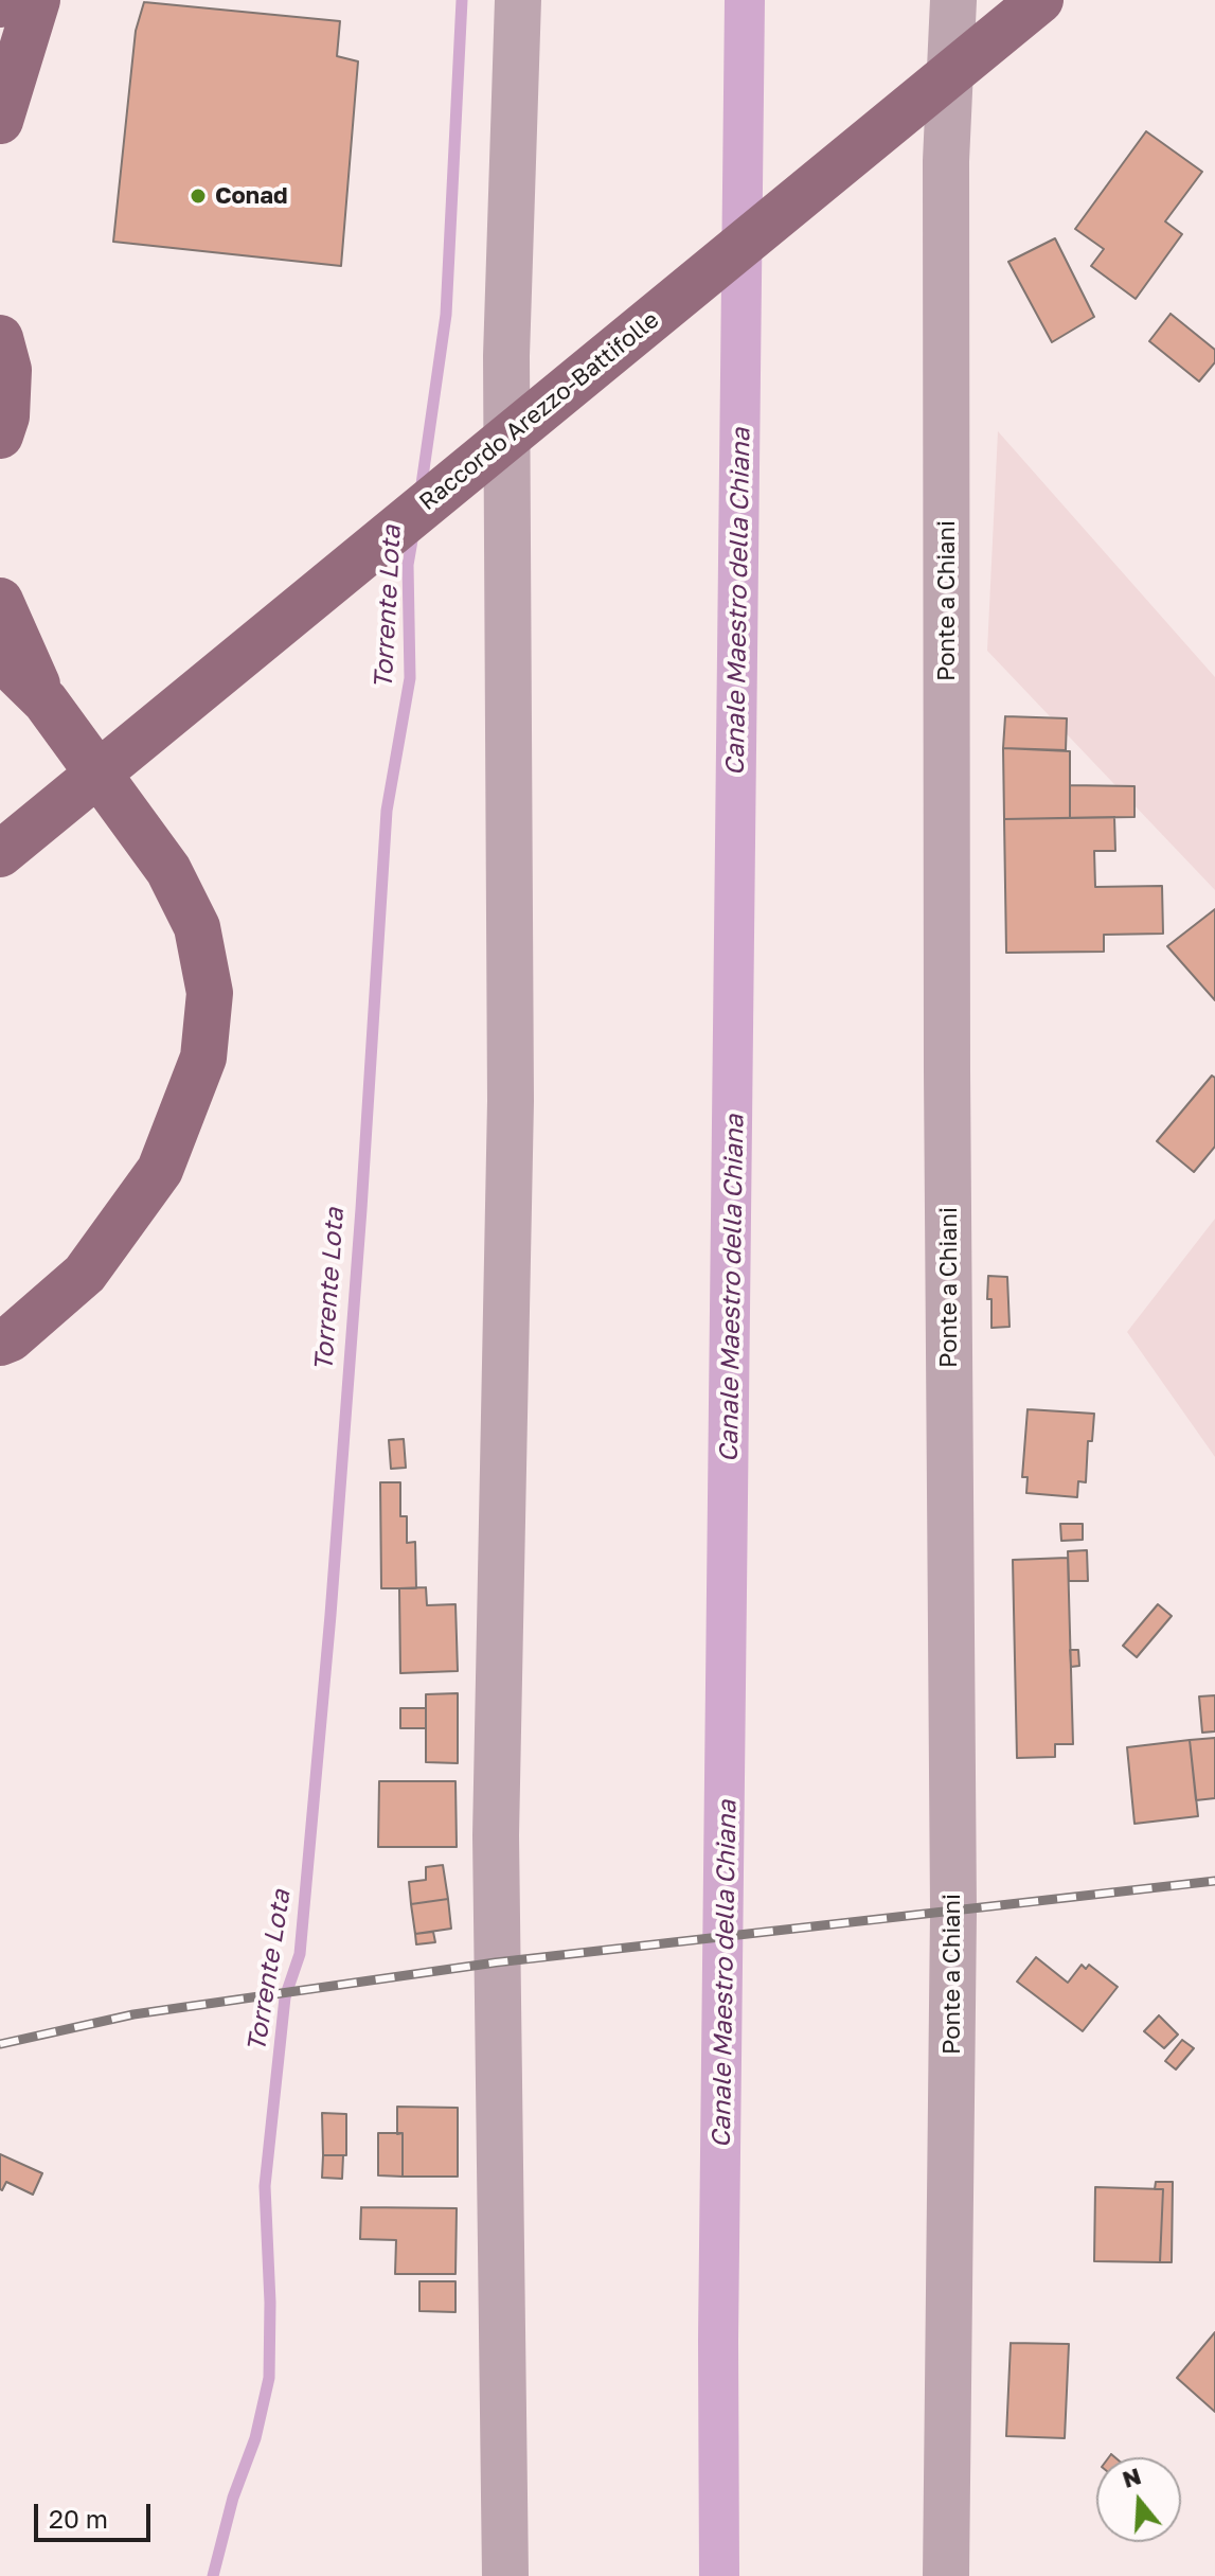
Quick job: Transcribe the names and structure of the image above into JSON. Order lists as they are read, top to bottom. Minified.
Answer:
{"streets":{"main road":["Raccordo Arezzo-Battifolle"],"street":["Ponte a Chiani"]},"water":["Canale Maestro della Chiana","Torrente Lota"],"places":["Conad"],"scale_bar":"20 m","north":"top"}
